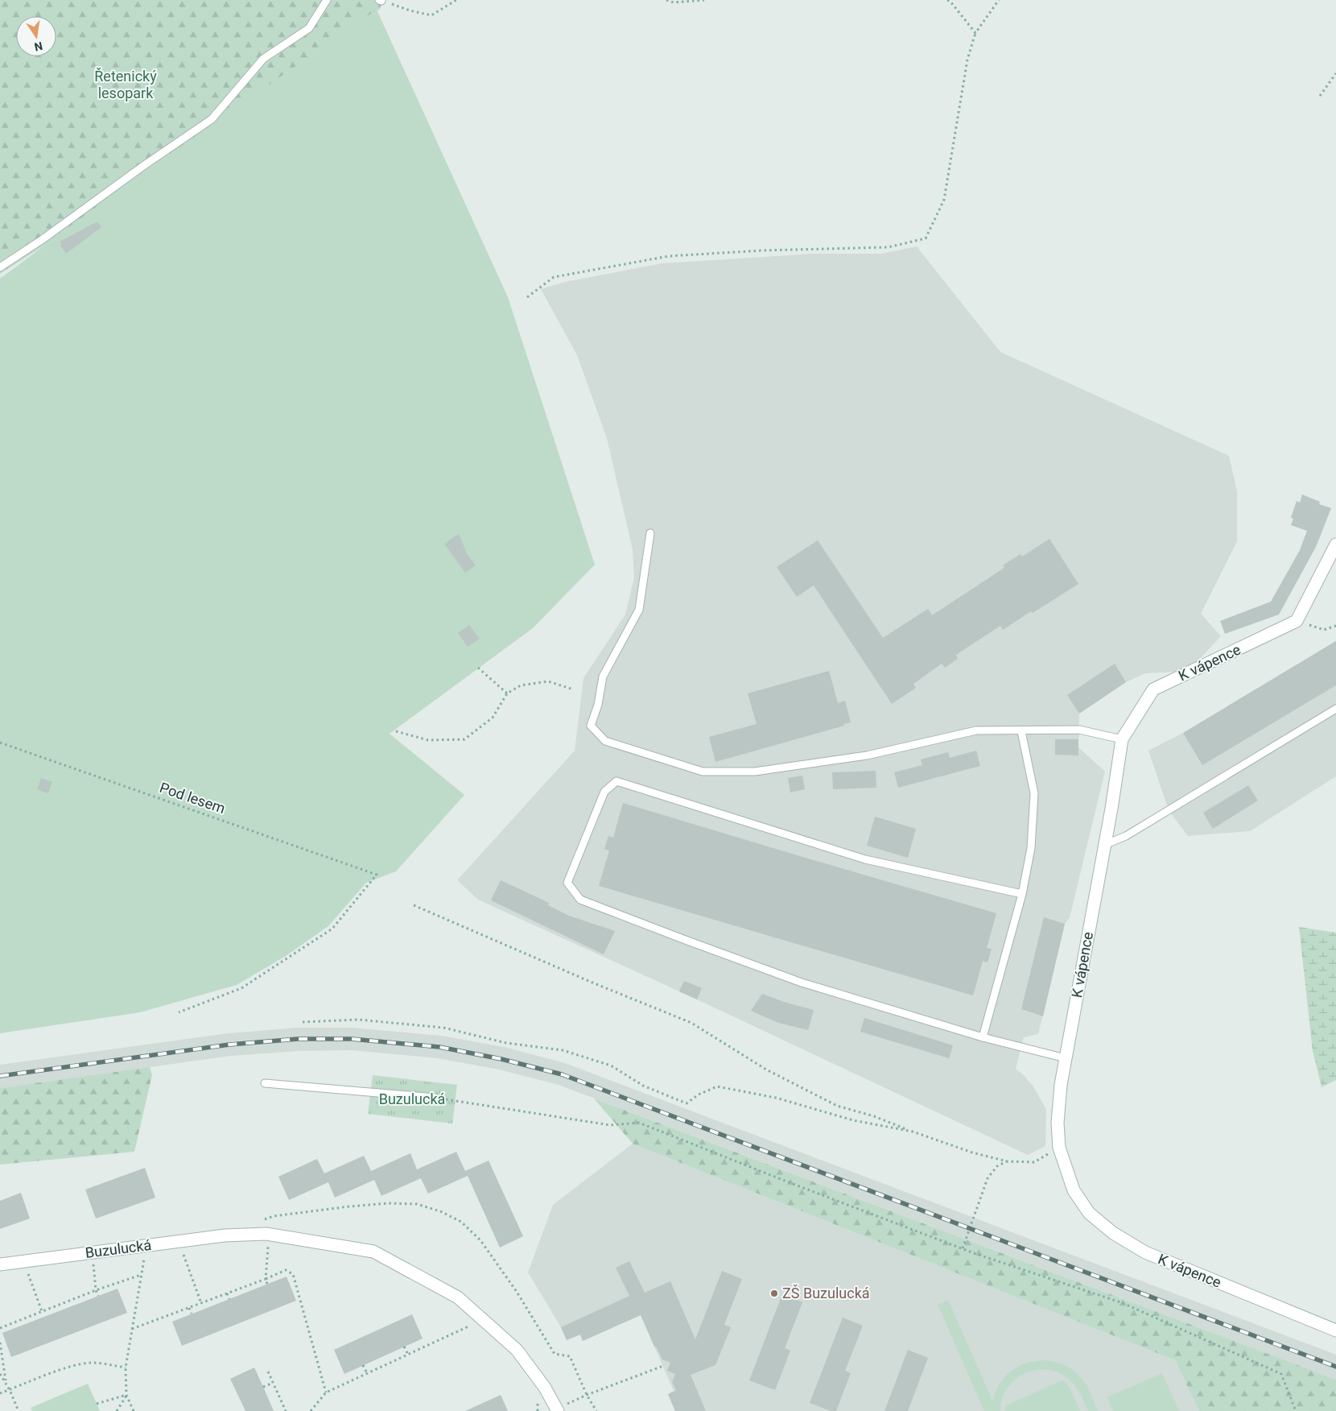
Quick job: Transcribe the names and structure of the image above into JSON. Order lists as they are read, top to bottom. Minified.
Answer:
{"streets":{"street":["K vápence","Buzulucká"],"path":["Pod lesem"]},"parks":["Řetenický lesopark","Buzulucká"],"places":["ZŠ Buzulucká"],"north":"bottom"}
